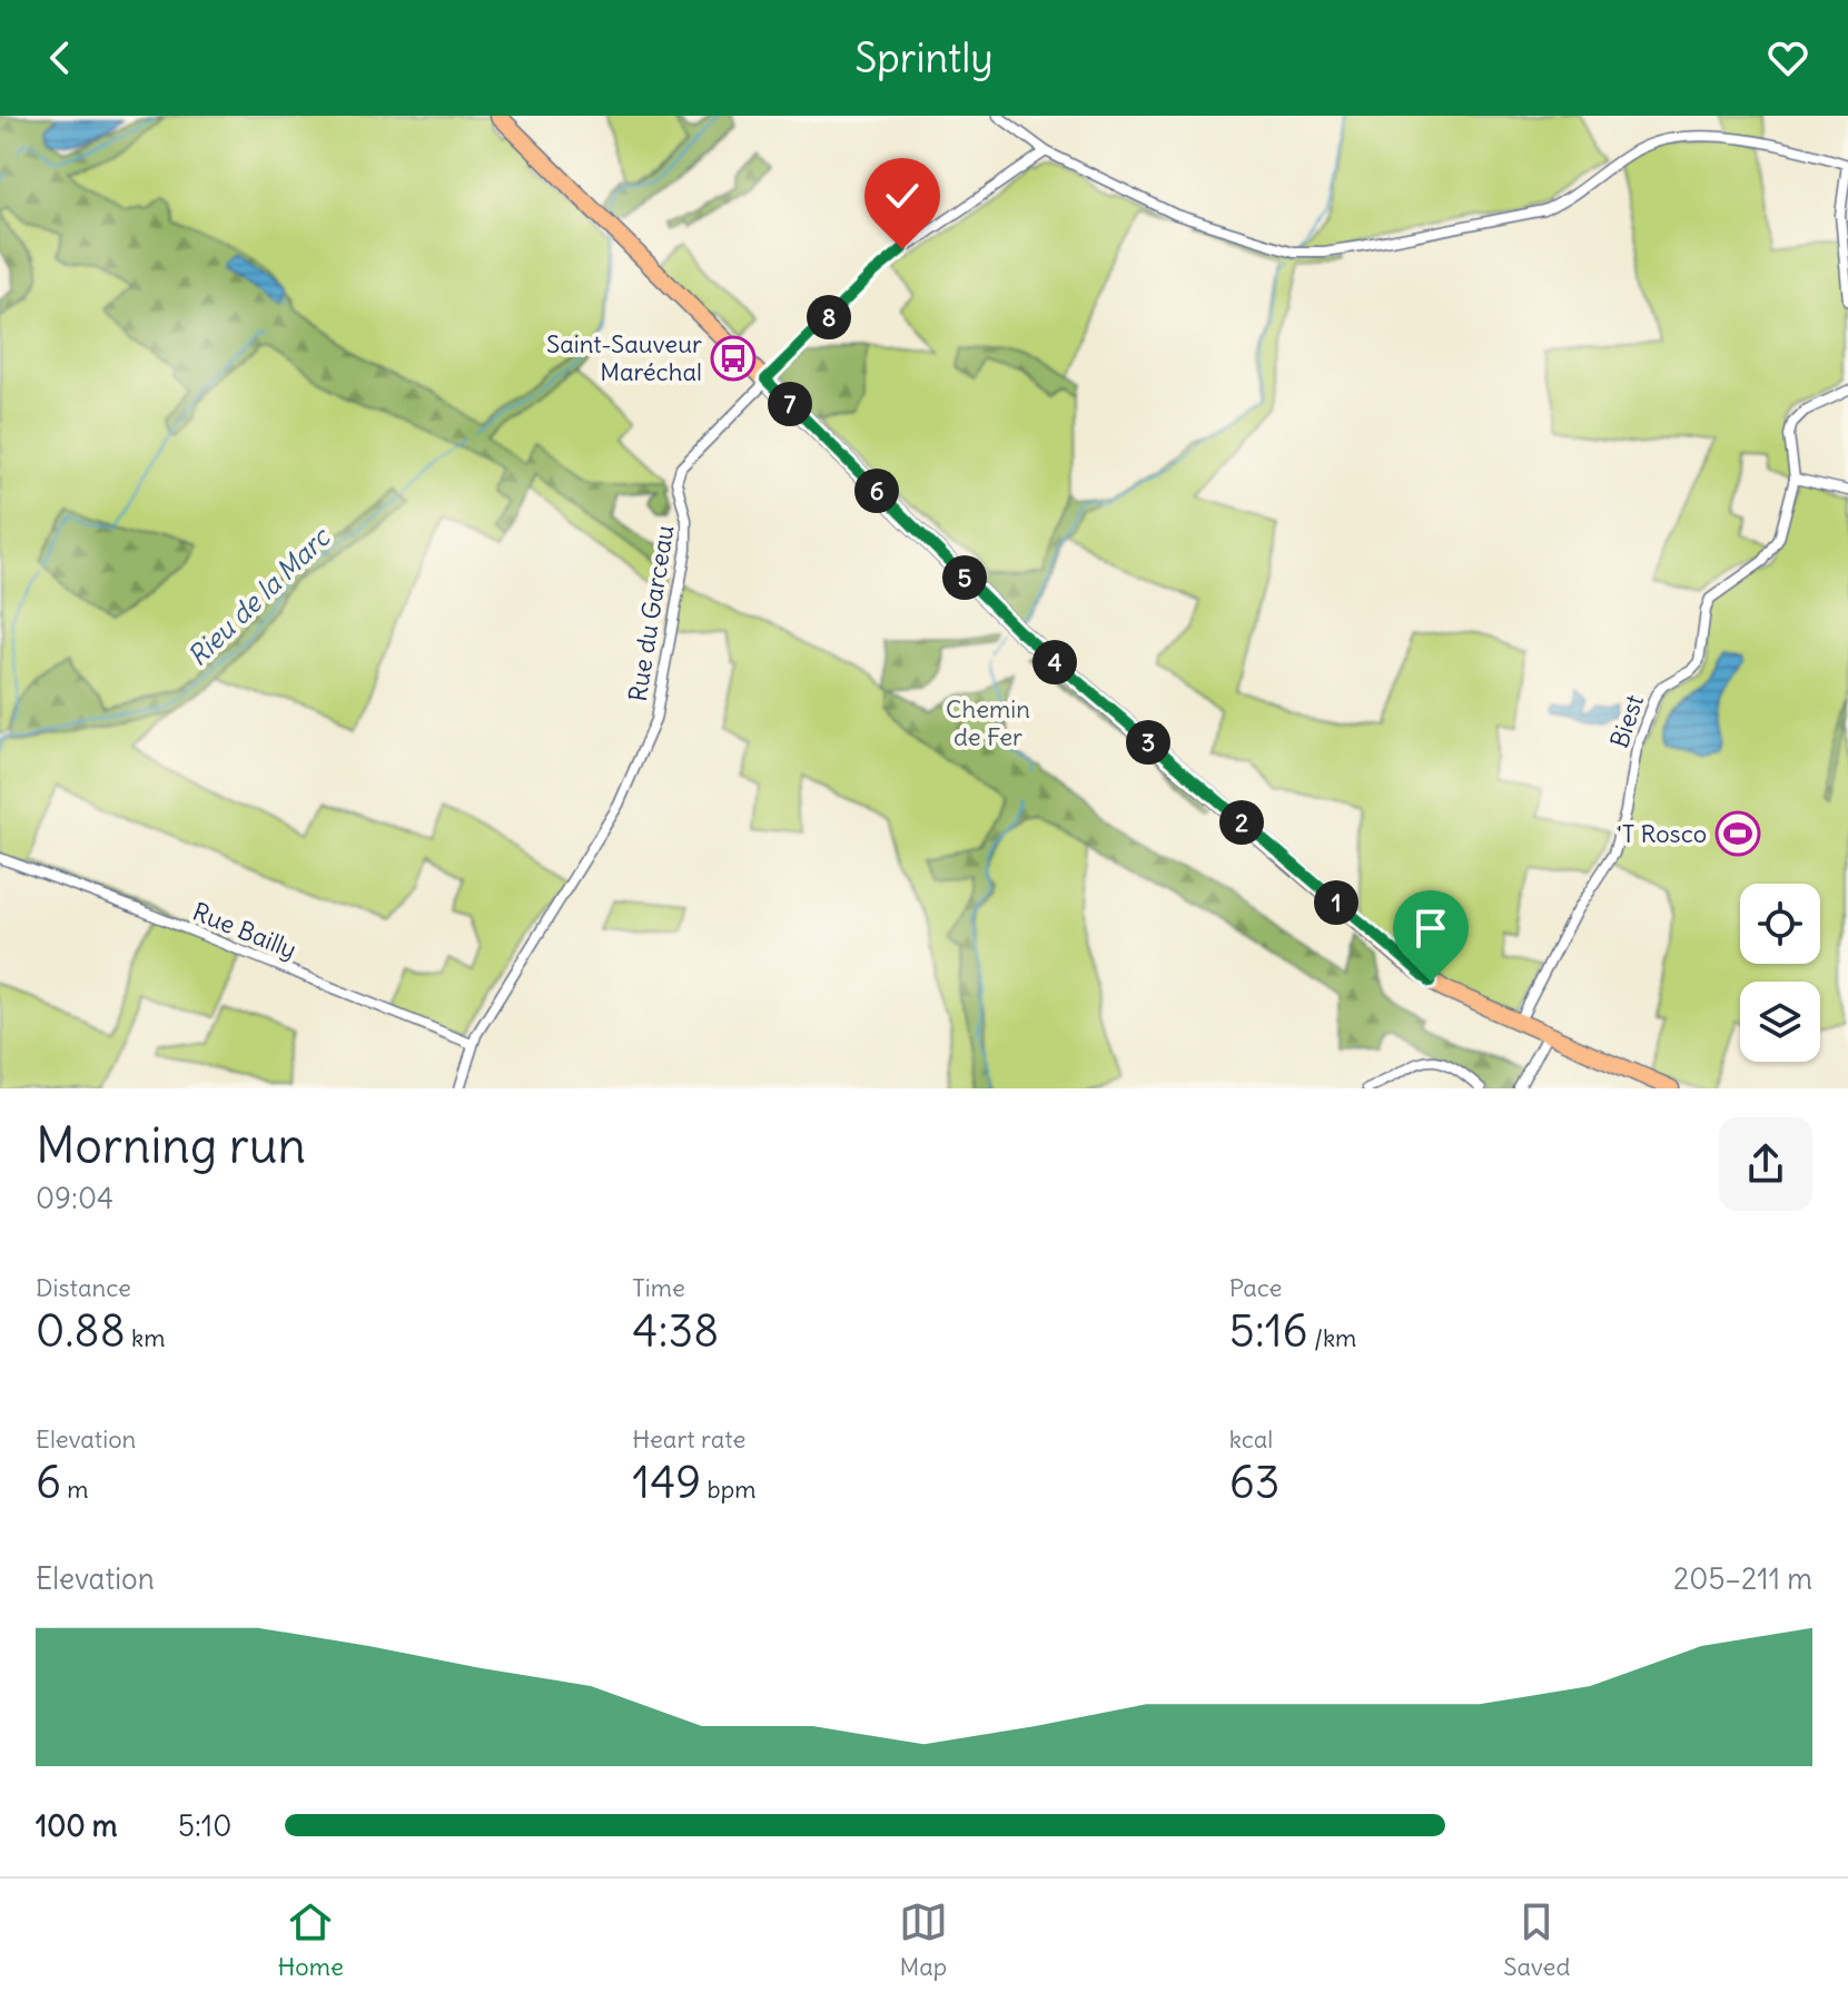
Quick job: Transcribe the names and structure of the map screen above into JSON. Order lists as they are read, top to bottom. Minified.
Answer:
{"streets":{"street":["Rue du Garceau","Biest","Rue Bailly"]},"crossings":[["Rue du Garceau","Rue Bailly"]],"water":["Rieu de la Marc"],"parks":["Chemin de Fer"],"places":{"bus stop":["Saint-Sauveur Maréchal"],"sports":["'T Rosco"]},"page":{"header":"Sprintly","pins":["8","7","6","5","4","3","2","1"],"heading":["Morning run","09:04"],"stats":[["Distance","0.88 km"],["Time","4:38"],["Pace","5:16 /km"],["Elevation","6 m"],["Heart rate","149 bpm"],["kcal","63"]],"chart":["Elevation","205–211 m"],"list":[{"name":"100 m","note":"5:10"}],"tabs":["Home","Map","Saved"]}}
